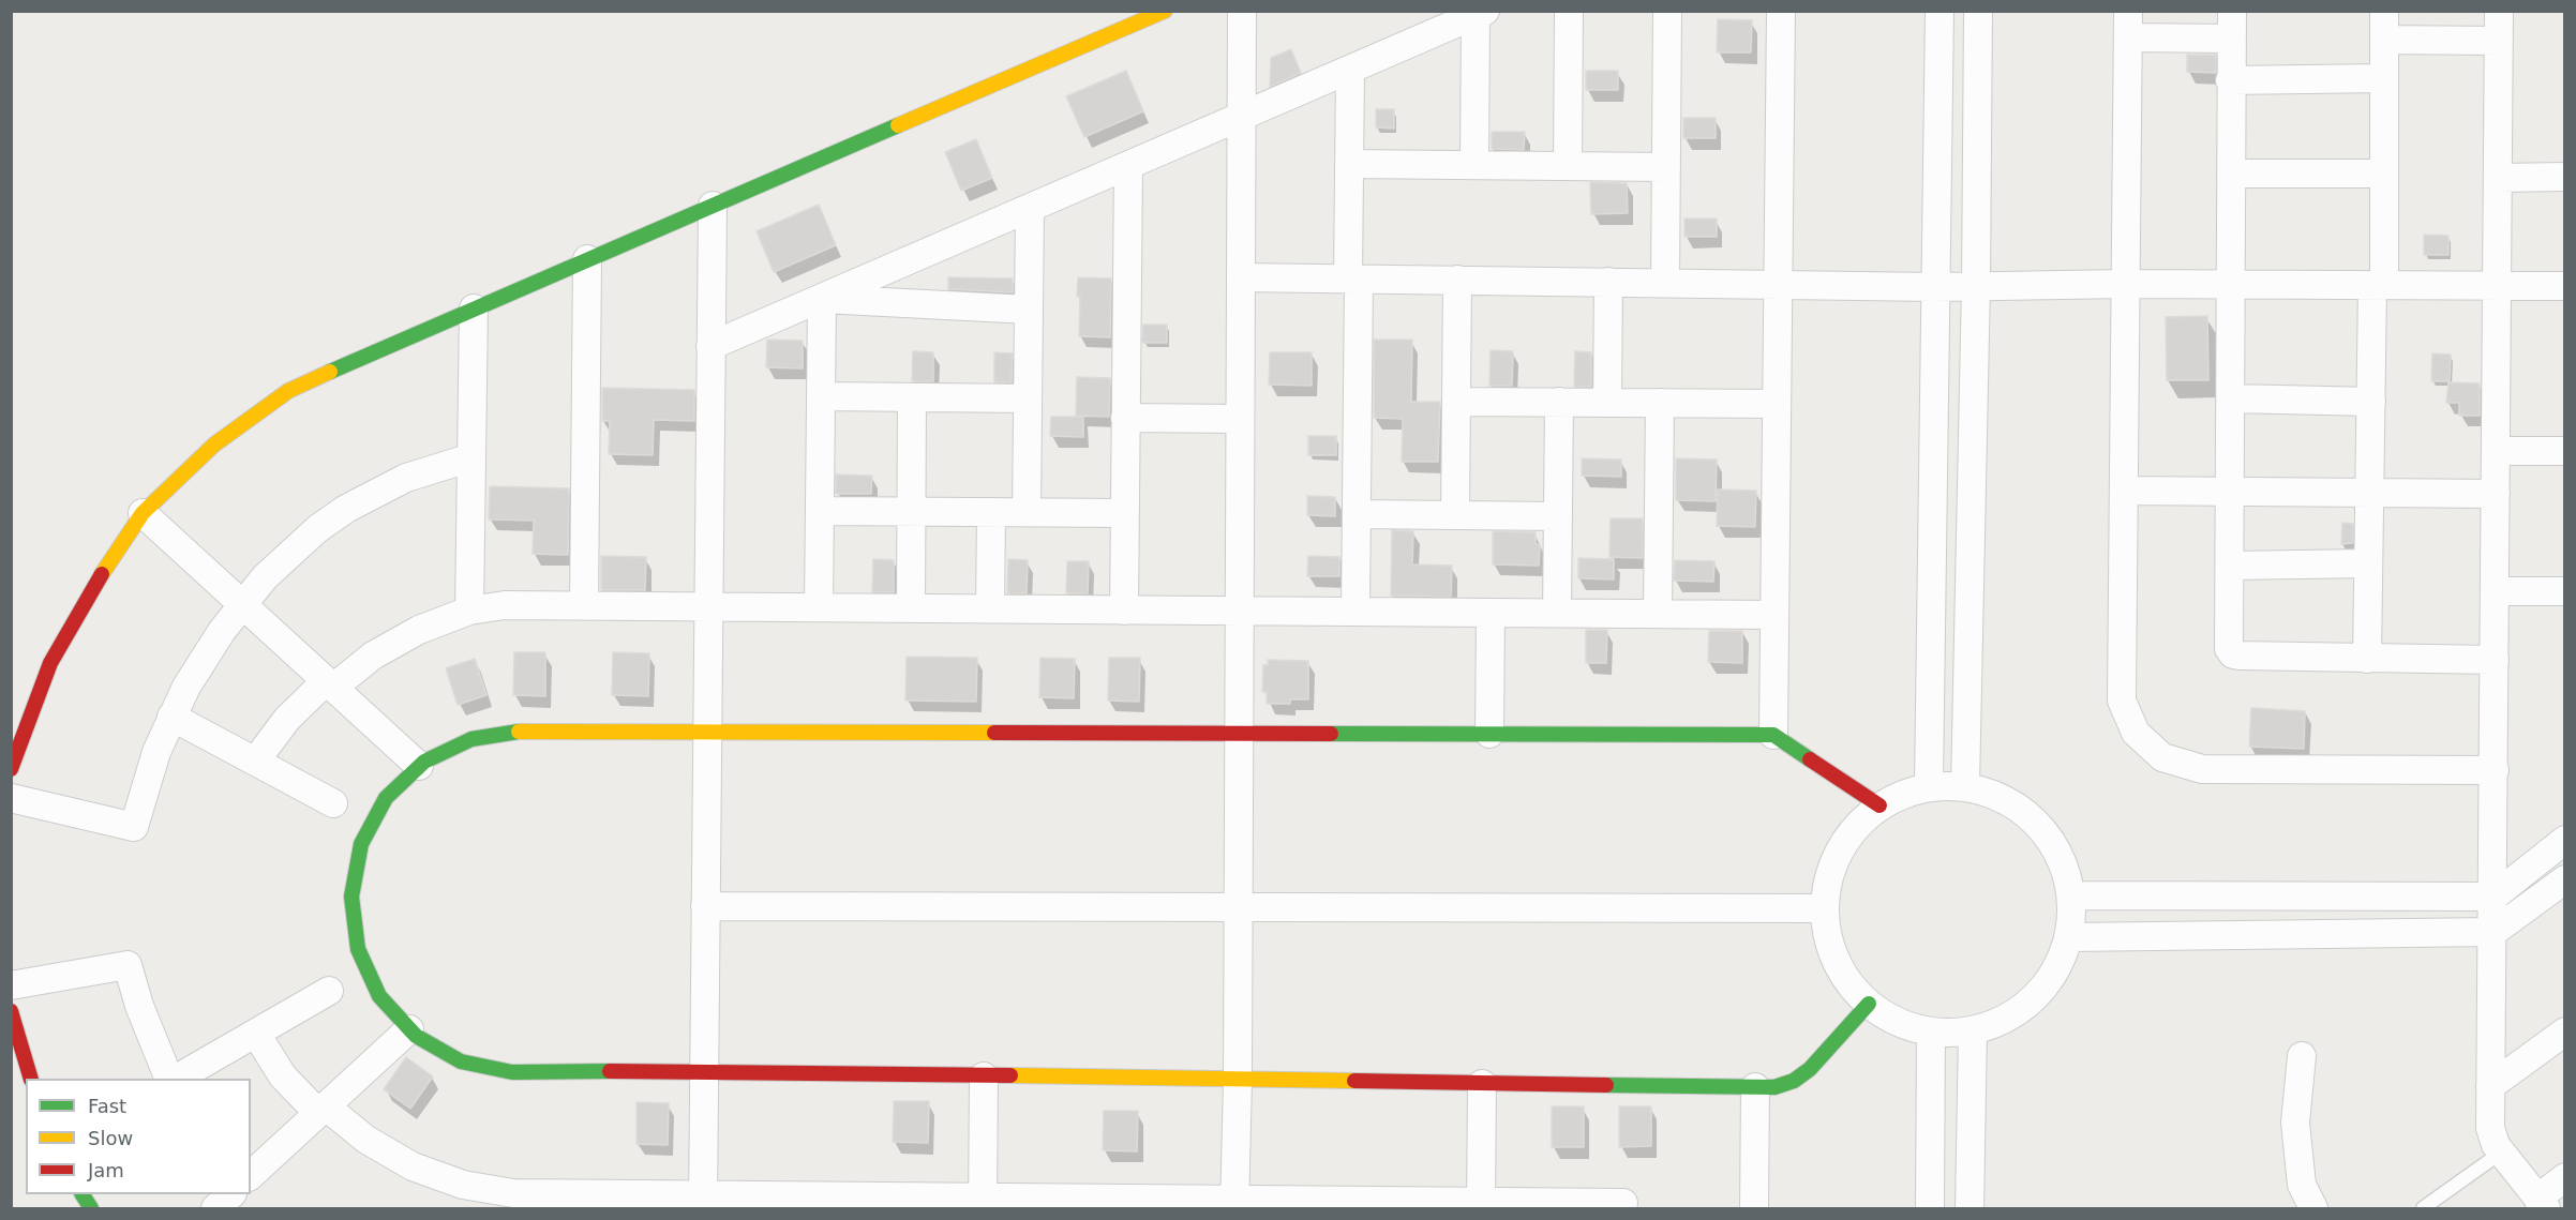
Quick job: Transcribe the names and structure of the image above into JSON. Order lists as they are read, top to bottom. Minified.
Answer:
{"legend":["Fast","Slow","Jam"]}
